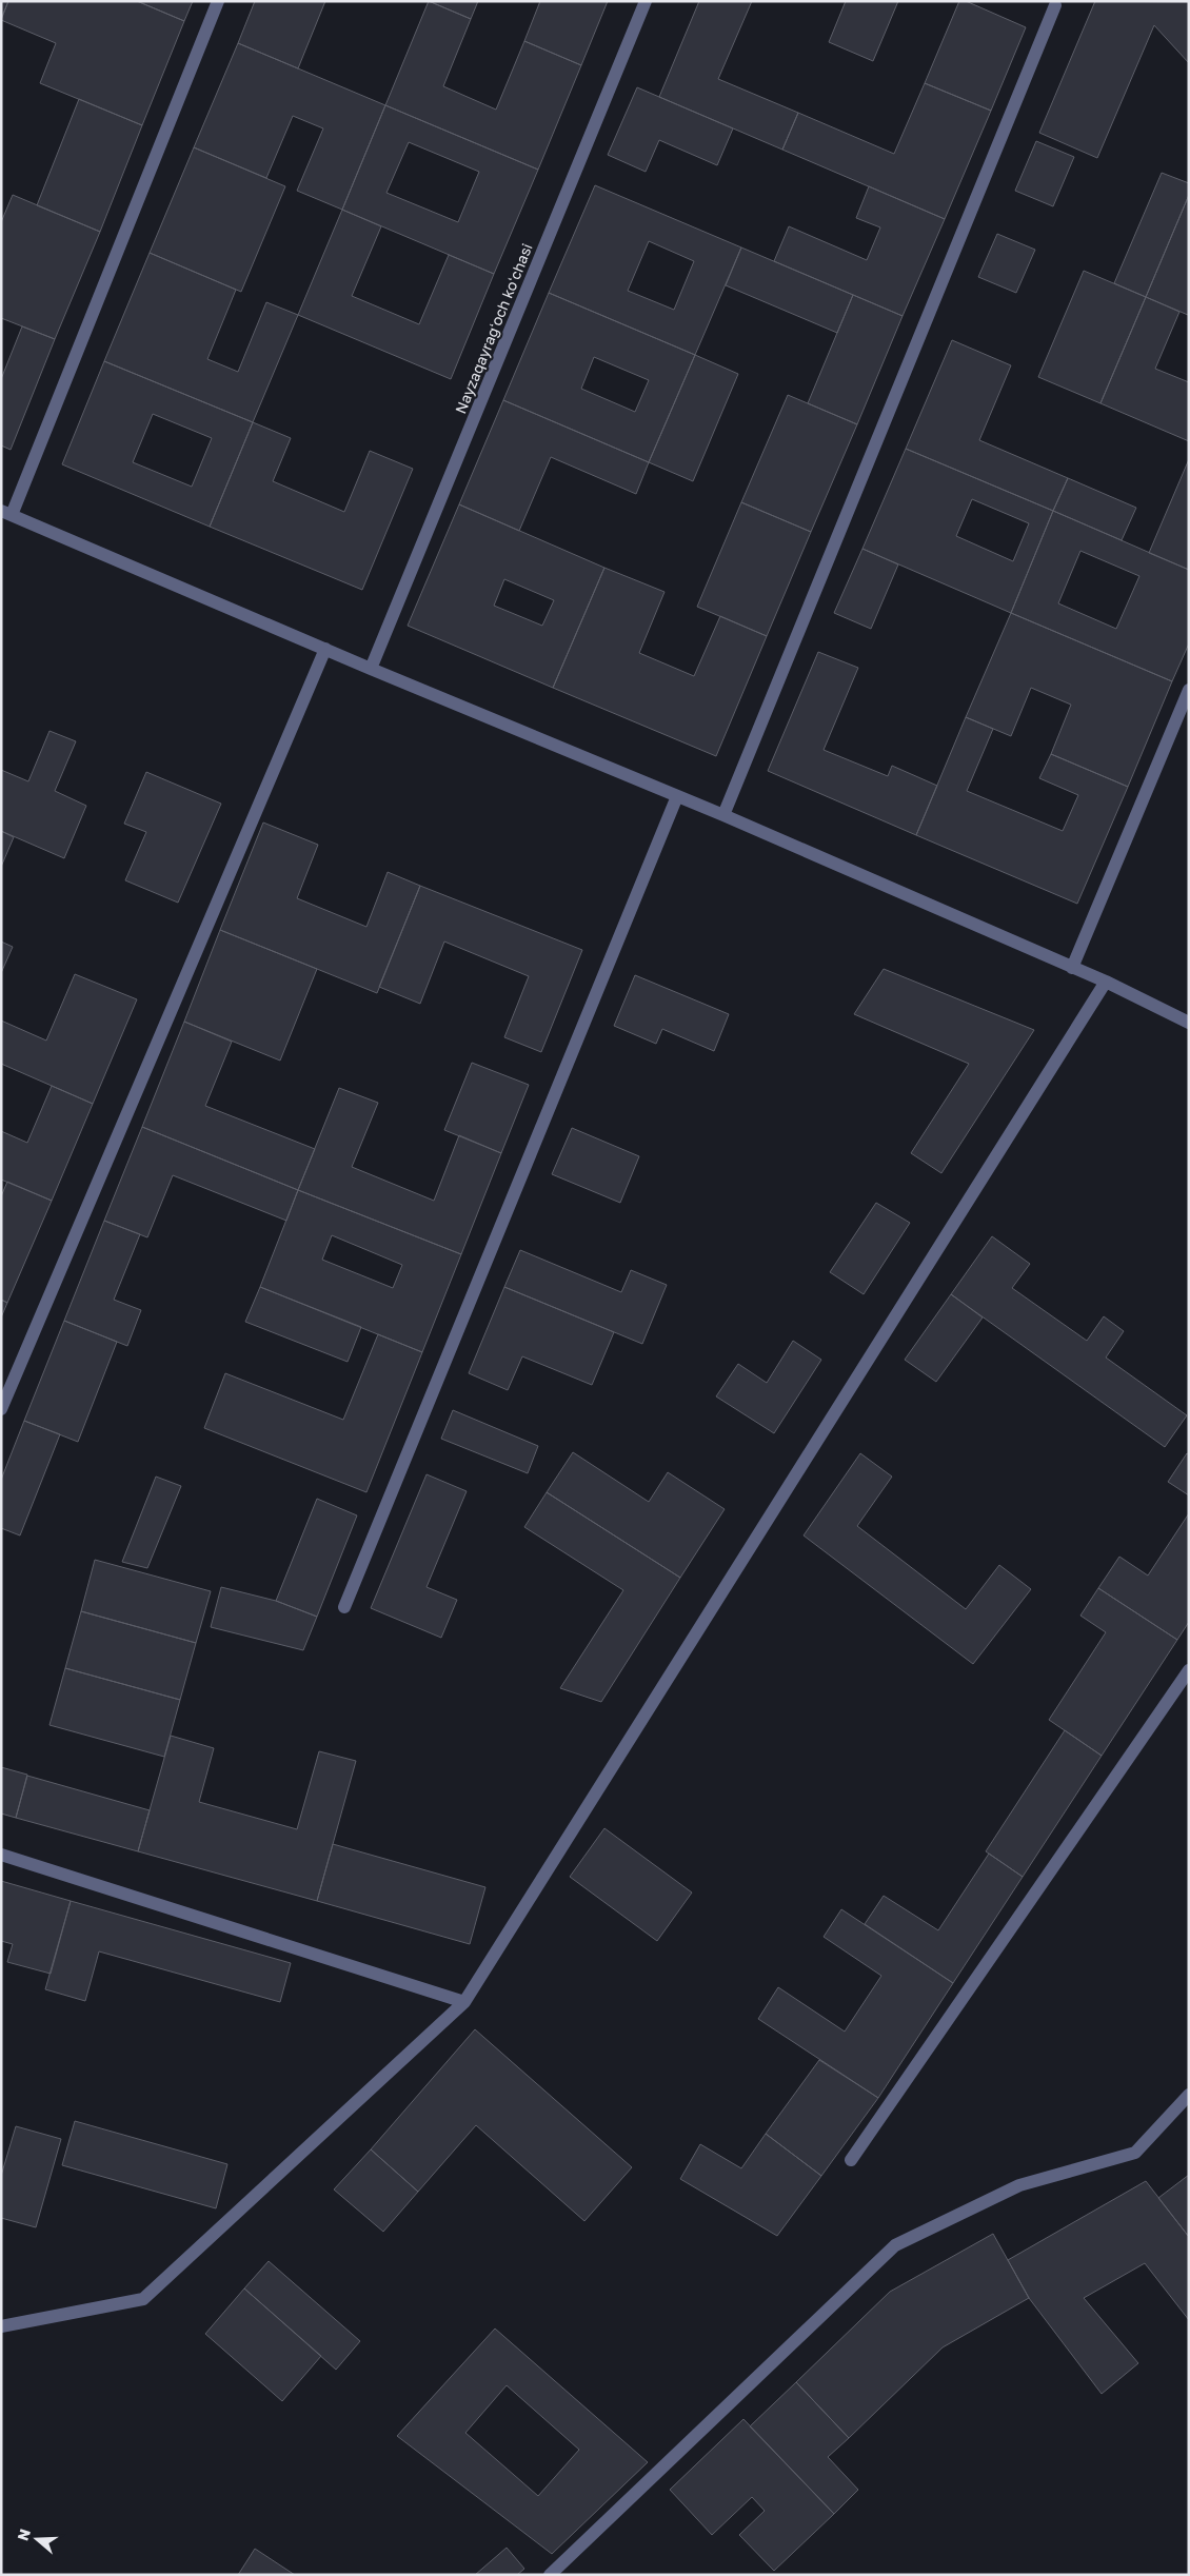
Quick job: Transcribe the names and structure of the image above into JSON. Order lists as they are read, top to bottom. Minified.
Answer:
{"streets":{"street":["Nayzaqayragʻoch koʻchasi"]},"north":"left"}
